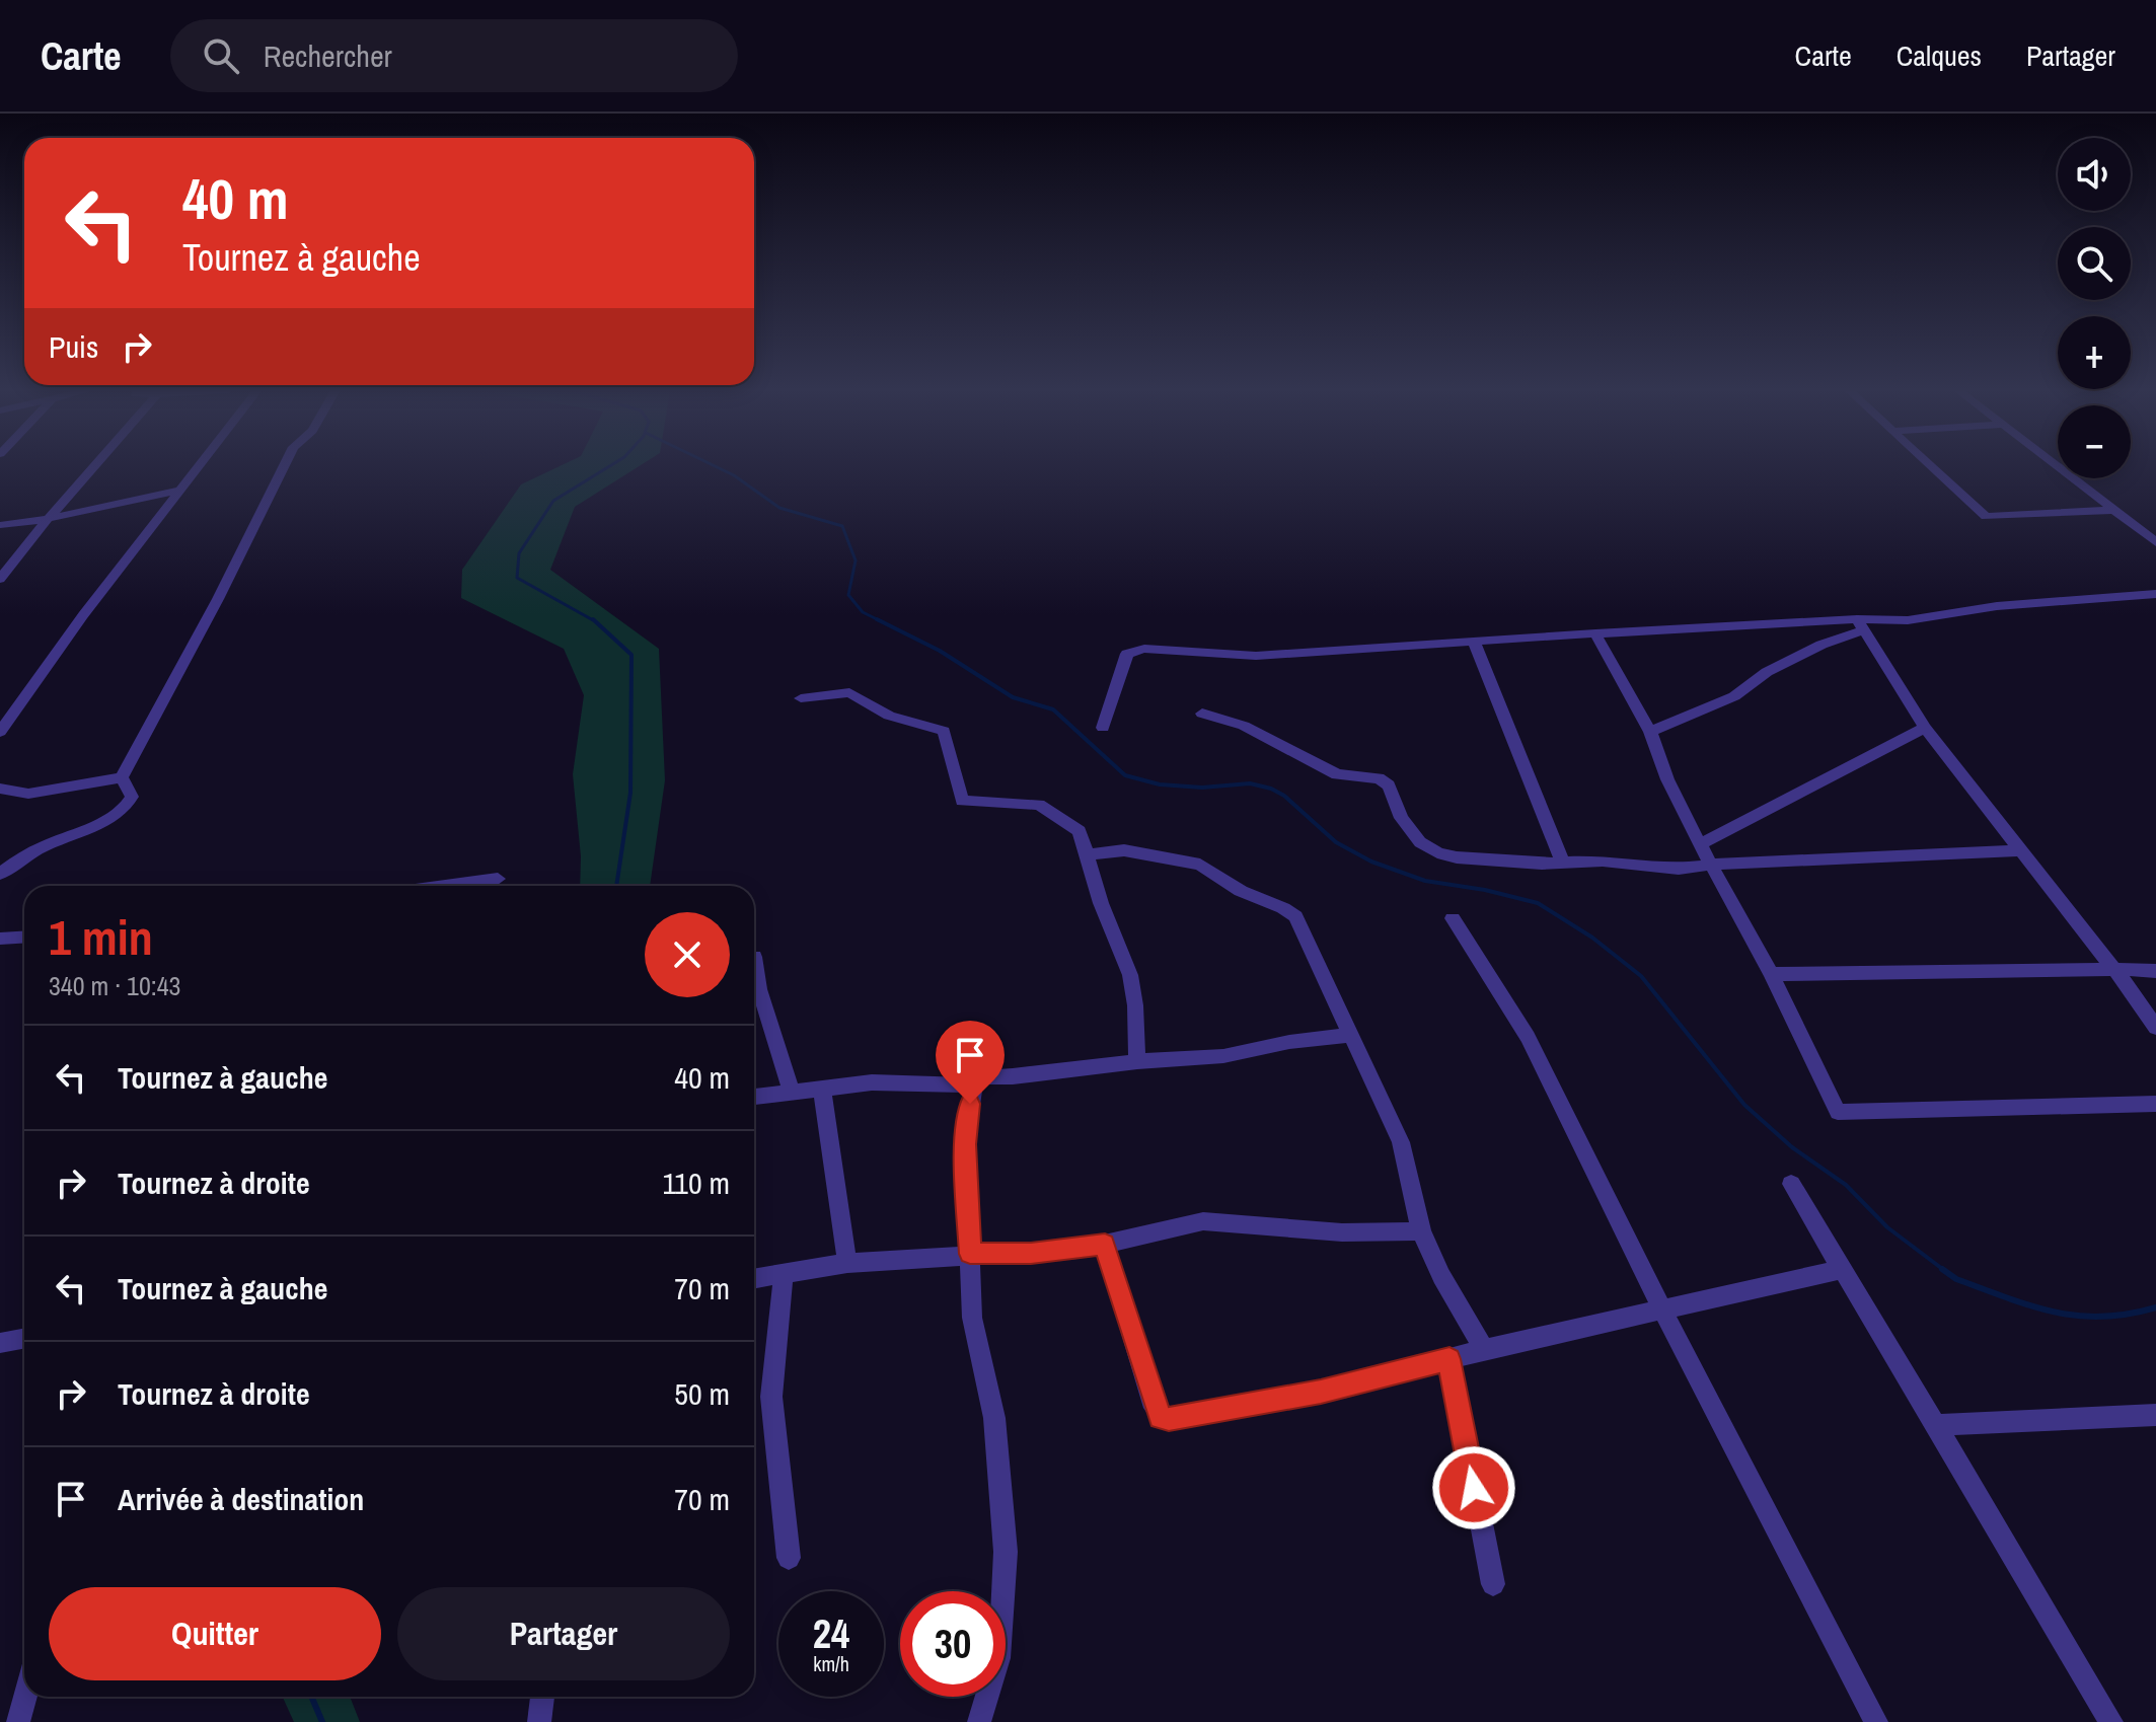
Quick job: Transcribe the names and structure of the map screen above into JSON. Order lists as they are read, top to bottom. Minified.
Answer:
{"page":{"header":"Carte","search":"Rechercher","nav":["Carte","Calques","Partager"],"map_buttons":["+","−"],"turn":["40 m","Tournez à gauche"],"then":"Puis","heading":["1 min","340 m · 10:43"],"list":[{"name":"Tournez à gauche","value":"40 m"},{"name":"Tournez à droite","value":"110 m"},{"name":"Tournez à gauche","value":"70 m"},{"name":"Tournez à droite","value":"50 m"},{"name":"Arrivée à destination","value":"70 m"}],"buttons":["Quitter","Partager"],"speed":"24 km/h","limit":"30"}}
